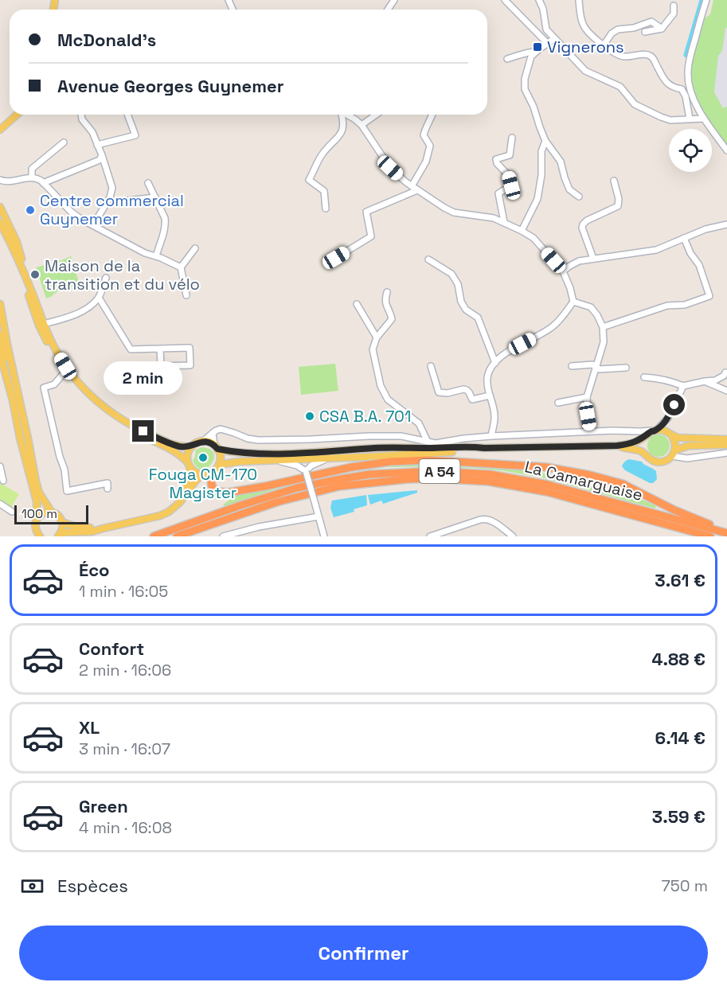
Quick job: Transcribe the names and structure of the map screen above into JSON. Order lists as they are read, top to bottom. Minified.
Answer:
{"streets":{"highway":["A 54","La Camarguaise"]},"places":{"transit":["Vignerons"],"other":["Centre commercial Guynemer","Maison de la transition et du vélo","CSA B.A. 701","Fouga CM-170 Magister"]},"scale_bar":"100 m","page":{"banner":["McDonald's","Avenue Georges Guynemer"],"bubble":"2 min","scale":"100 m","list":[{"name":"Éco","note":"1 min · 16:05","value":"3.61 €"},{"name":"Confort","note":"2 min · 16:06","value":"4.88 €"},{"name":"XL","note":"3 min · 16:07","value":"6.14 €"},{"name":"Green","note":"4 min · 16:08","value":"3.59 €"}],"pay":["Espèces","750 m"],"buttons":"Confirmer"}}
